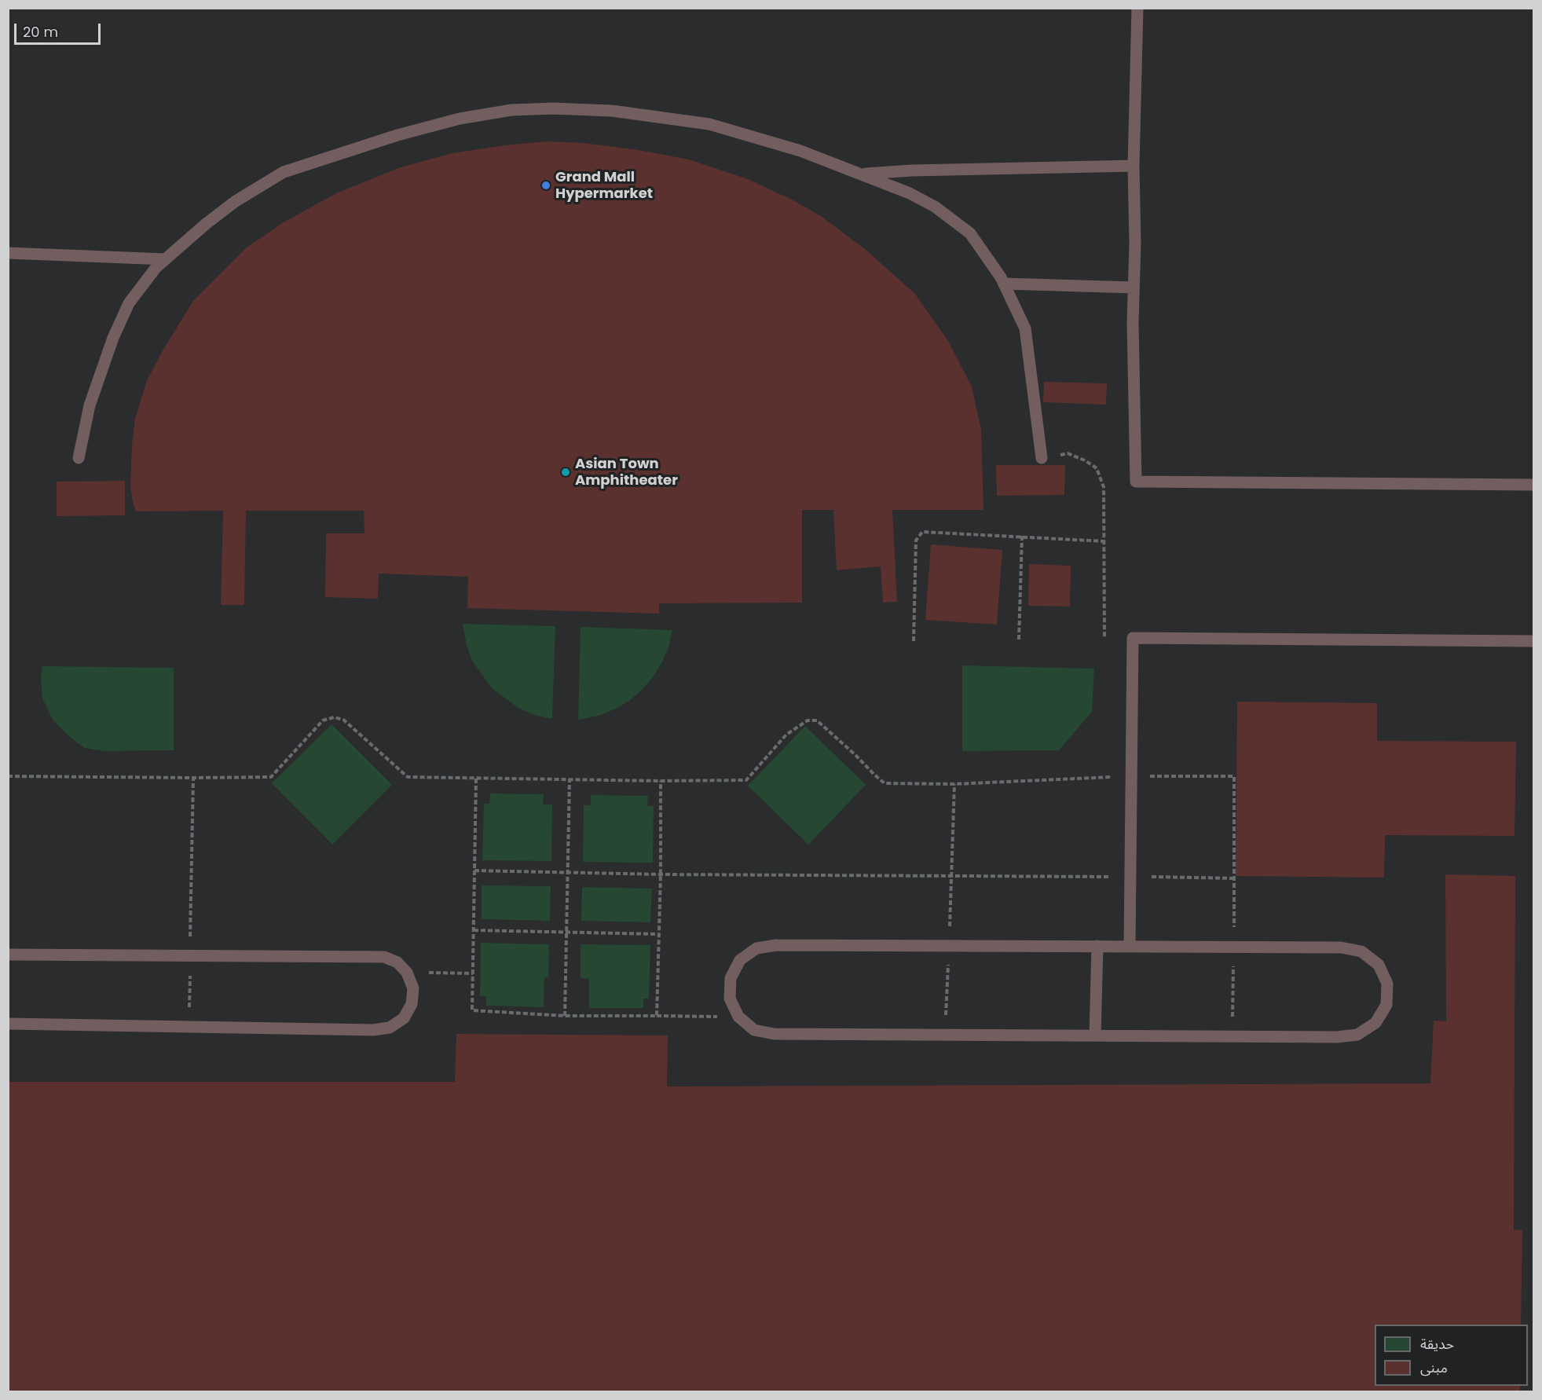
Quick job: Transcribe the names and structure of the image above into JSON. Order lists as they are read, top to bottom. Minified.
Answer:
{"places":["Grand Mall Hypermarket","Asian Town Amphitheater"],"legend":["حديقة","مبنى"],"scale_bar":"20 m"}
